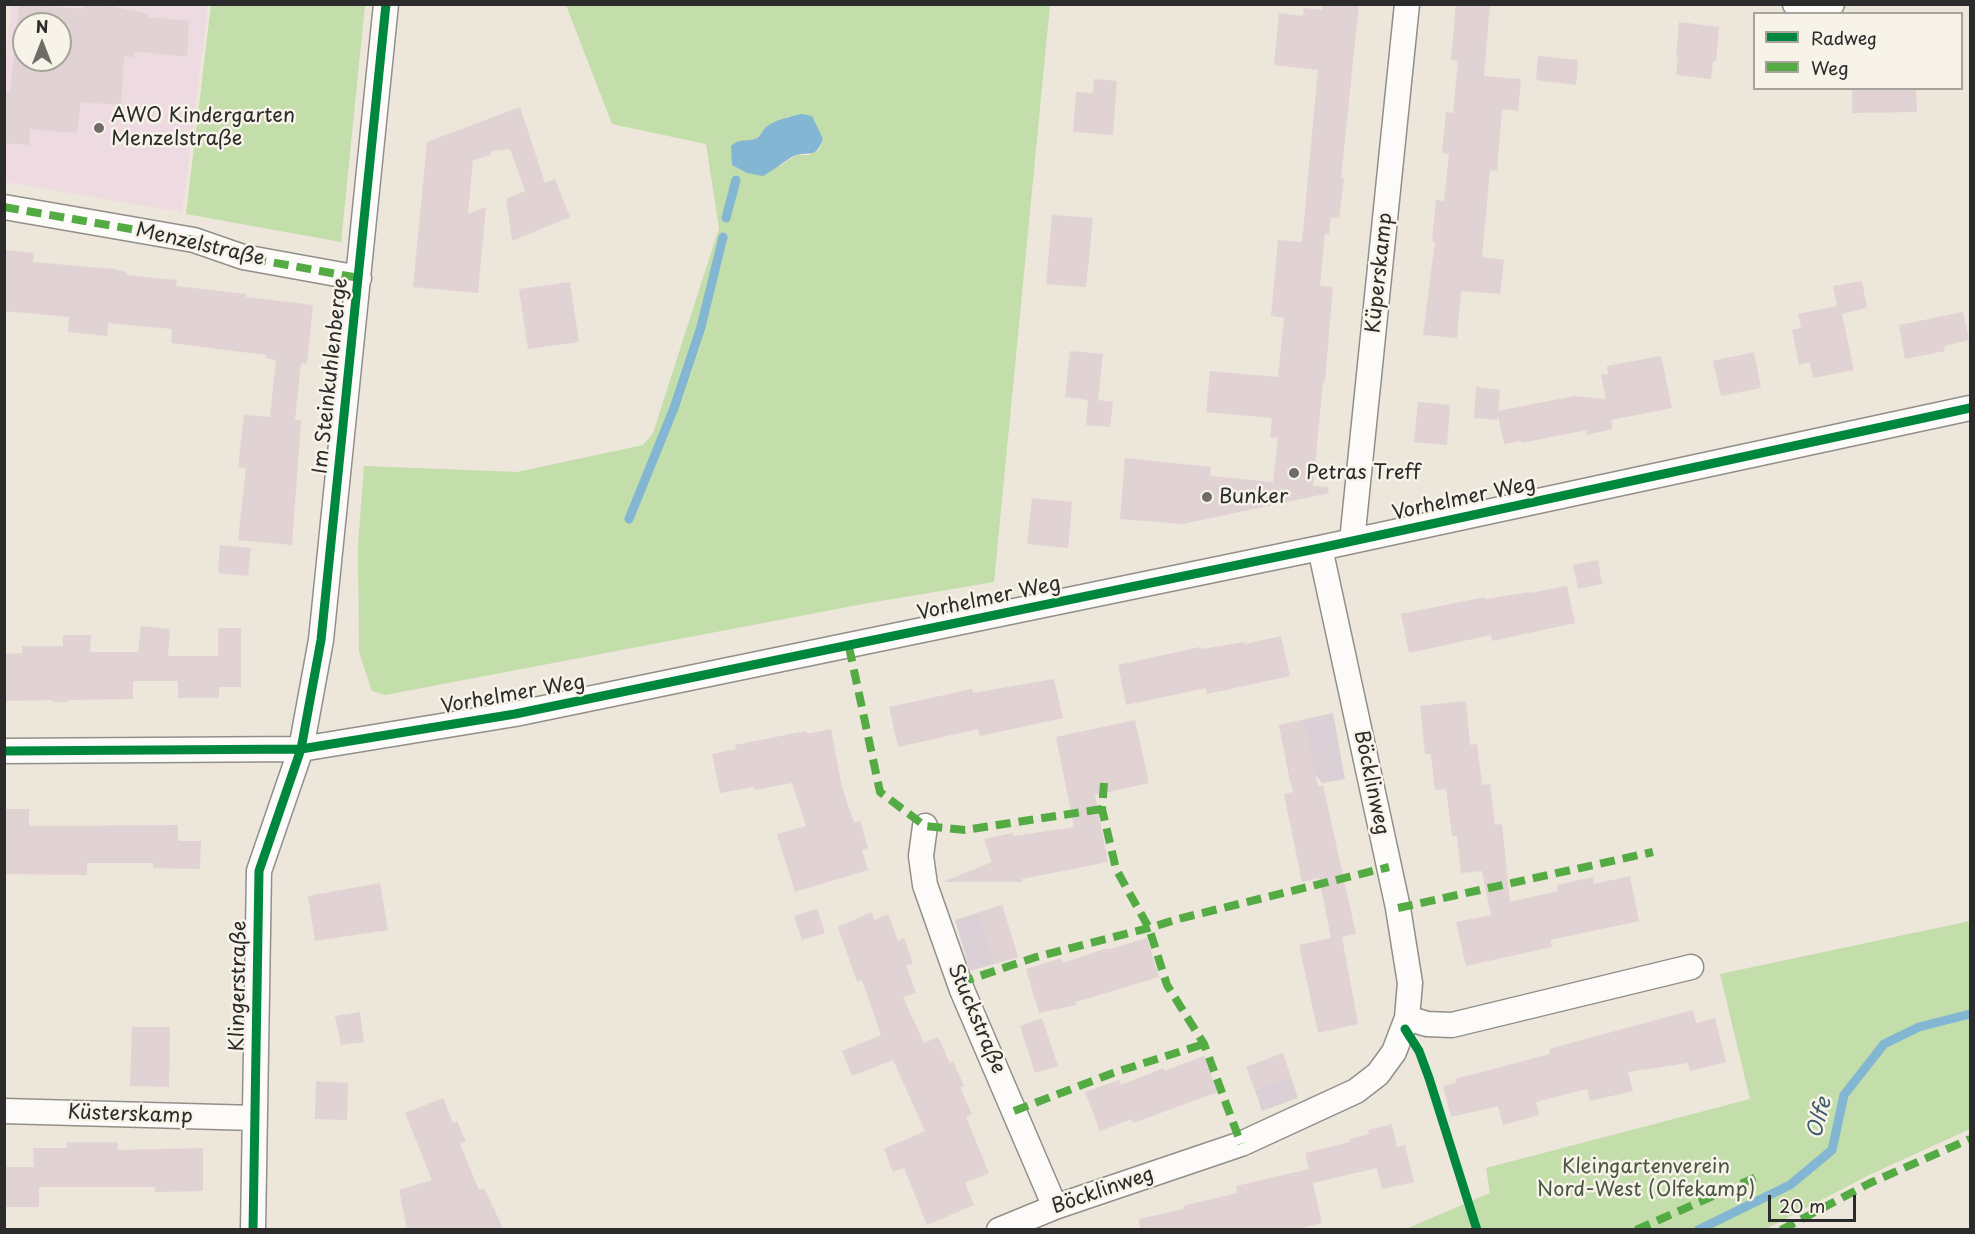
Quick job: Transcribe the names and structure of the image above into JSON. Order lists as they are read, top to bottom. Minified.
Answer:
{"streets":{"street":["Menzelstraße","Küperskamp","Im Steinkuhlenberge","Vorhelmer Weg","Böcklinweg","Klingerstraße","Stuckstraße","Küsterskamp"]},"crossings":[["Menzelstraße","Im Steinkuhlenberge"],["Küperskamp","Vorhelmer Weg"],["Im Steinkuhlenberge","Vorhelmer Weg"],["Im Steinkuhlenberge","Klingerstraße"],["Vorhelmer Weg","Böcklinweg"],["Vorhelmer Weg","Klingerstraße"],["Böcklinweg","Stuckstraße"],["Klingerstraße","Küsterskamp"]],"water":["Olfe"],"parks":["Kleingartenverein Nord-West (Olfekamp)"],"places":["AWO Kindergarten Menzelstraße","Petras Treff","Bunker"],"legend":["Radweg","Weg"],"scale_bar":"20 m","north":"top"}
